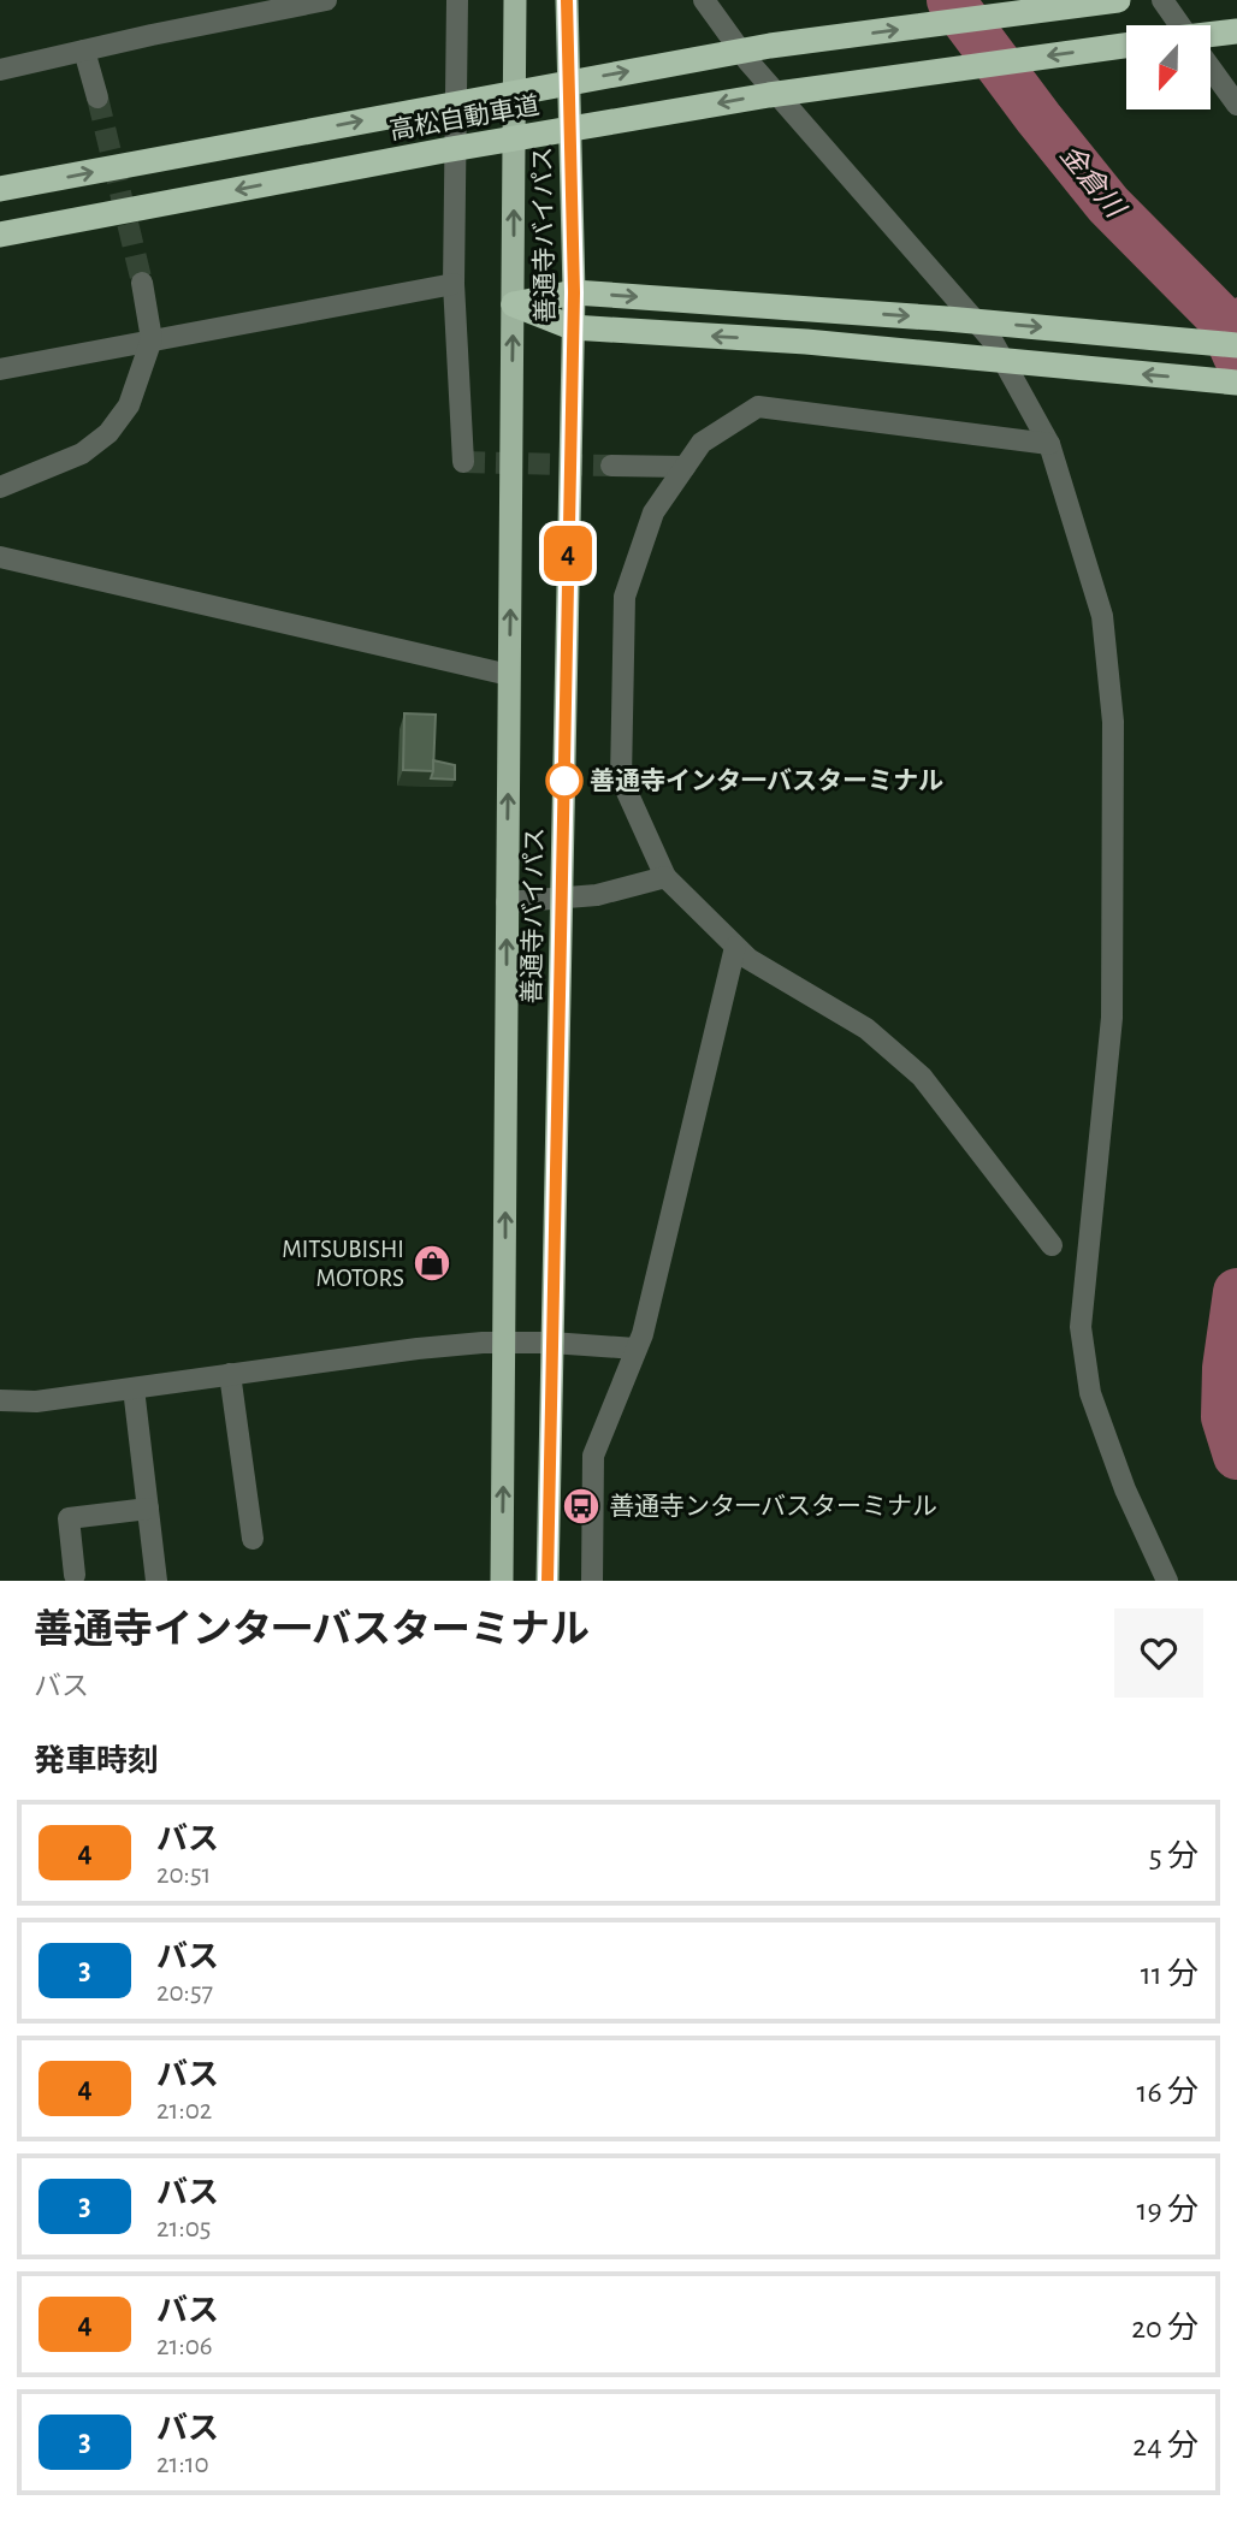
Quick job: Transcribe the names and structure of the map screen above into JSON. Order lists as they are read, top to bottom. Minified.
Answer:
{"streets":{"highway":["高松自動車道","善通寺バイパス"]},"water":["金倉川"],"places":{"other":["善通寺インタ一バスターミナル"],"shop":["MITSUBISHI MOTORS"],"bus stop":["善通寺ンタ一バスターミナル"]},"lines":["bus line 4"],"north":"bottom","page":{"on_map":"4","heading":[["善通寺インタ一バスターミナル","バス"],"発車時刻"],"list":[{"mark":"4","name":"バス","note":"20:51","value":"5 分"},{"mark":"3","name":"バス","note":"20:57","value":"11 分"},{"mark":"4","name":"バス","note":"21:02","value":"16 分"},{"mark":"3","name":"バス","note":"21:05","value":"19 分"},{"mark":"4","name":"バス","note":"21:06","value":"20 分"},{"mark":"3","name":"バス","note":"21:10","value":"24 分"}]}}
